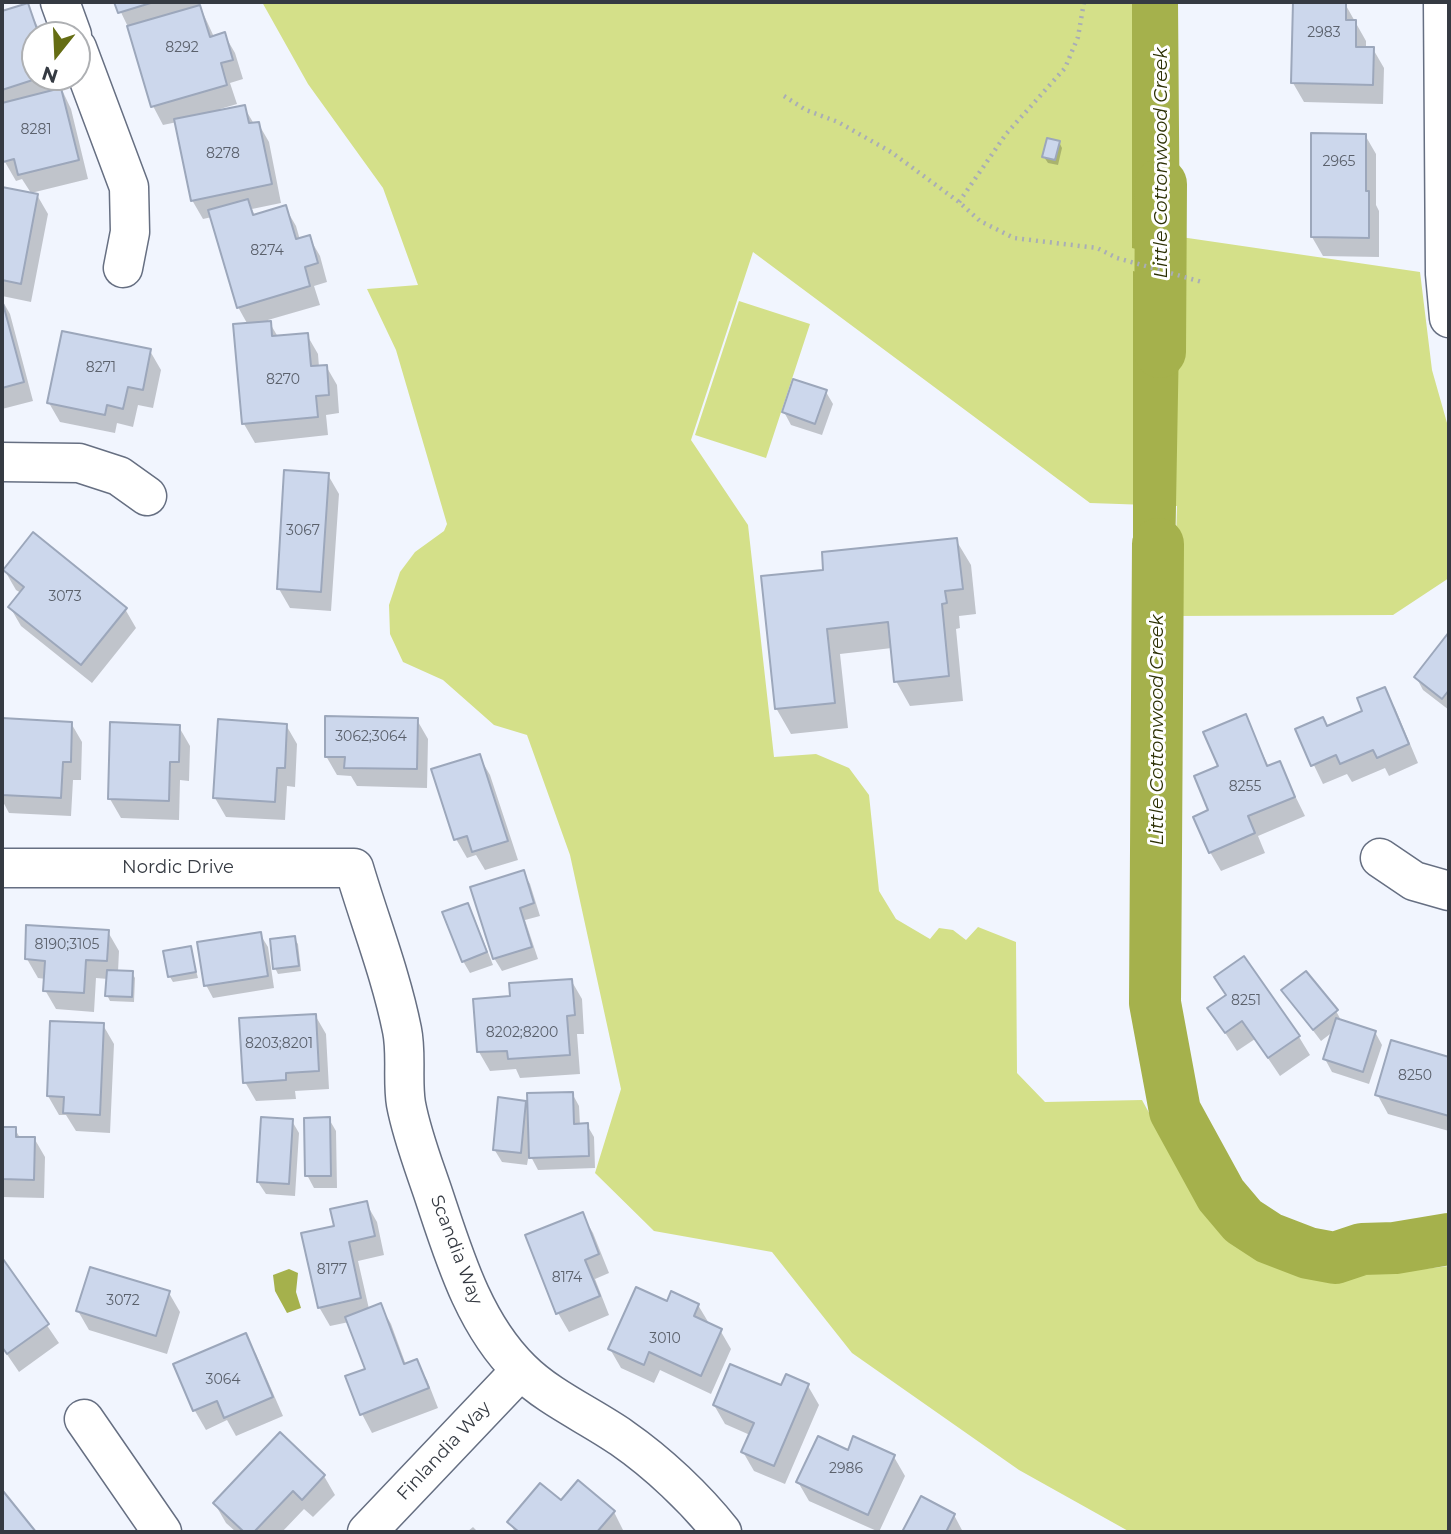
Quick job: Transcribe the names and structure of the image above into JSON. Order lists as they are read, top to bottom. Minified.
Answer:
{"streets":{"street":["Nordic Drive","Scandia Way","Finlandia Way"]},"crossings":[["Nordic Drive","Scandia Way"],["Scandia Way","Finlandia Way"]],"water":["Little Cottonwood Creek"],"house_numbers":["2983","8292","8281","8278","2965","8274","8271","8270","3067","3073","3062;3064","8255","8190;3105","8251","8202;8200","8203;8201","8250","8177","8174","3072","3010","3064","2986"],"north":"bottom"}
